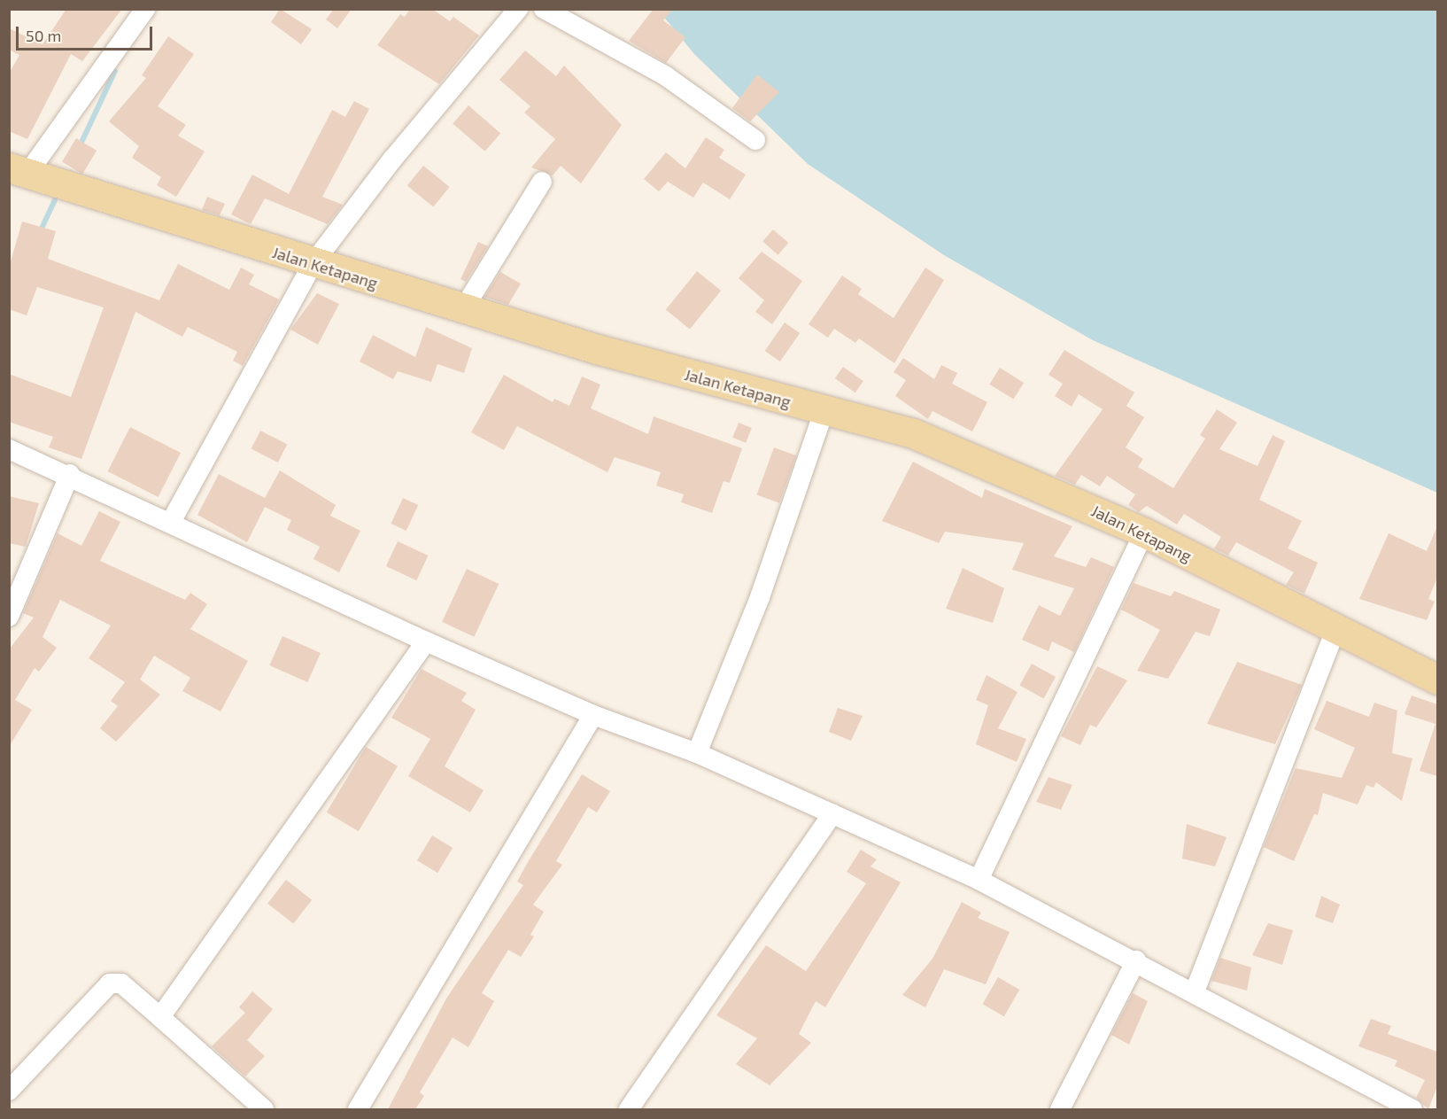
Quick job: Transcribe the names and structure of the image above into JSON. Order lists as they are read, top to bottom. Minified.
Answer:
{"streets":{"main road":["Jalan Ketapang"]},"scale_bar":"50 m"}
